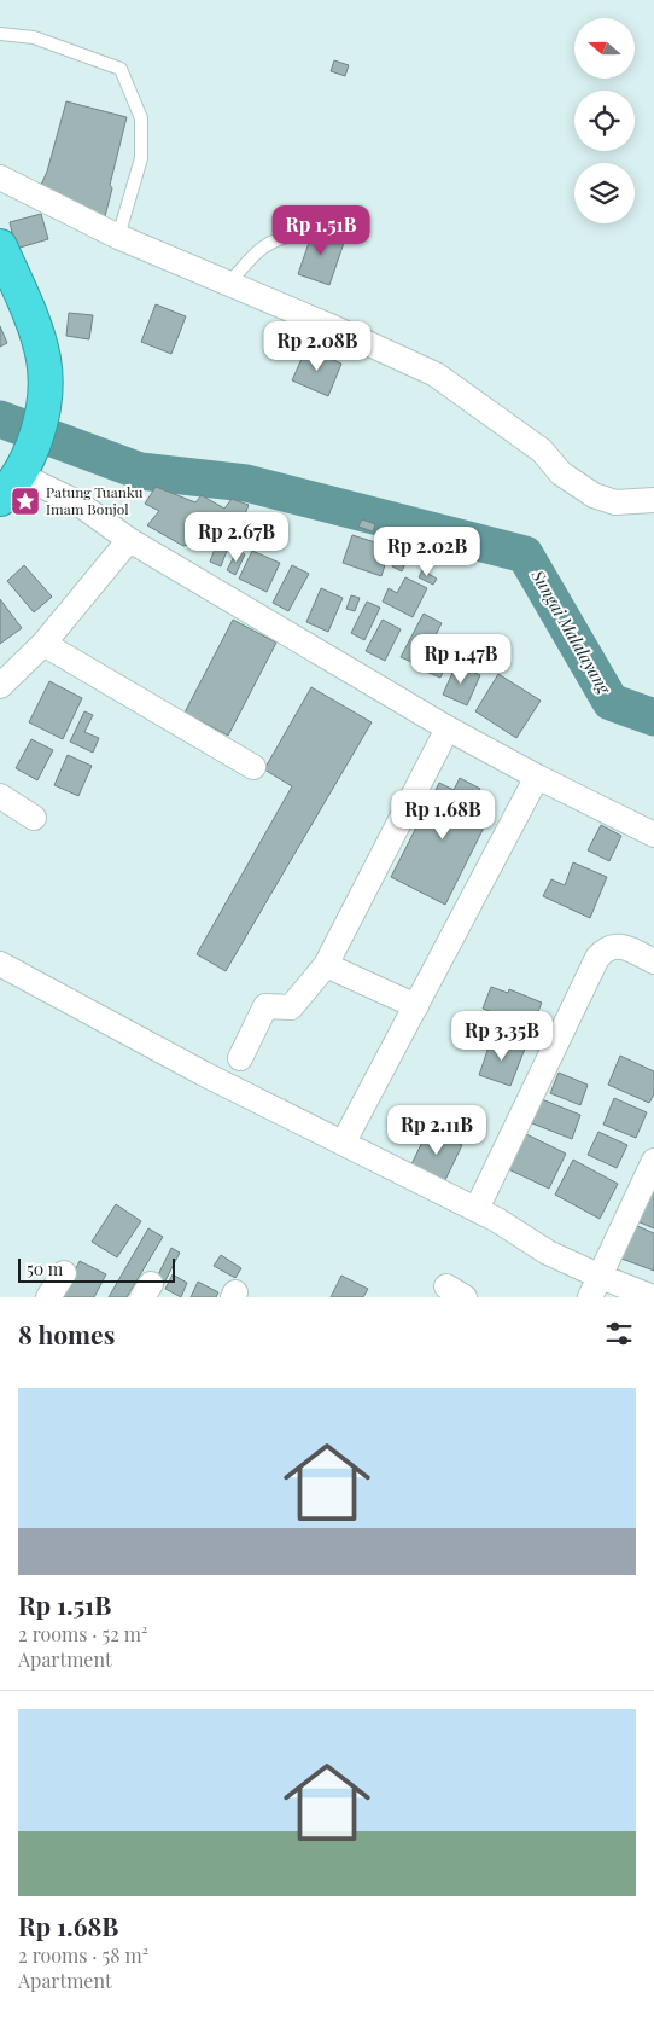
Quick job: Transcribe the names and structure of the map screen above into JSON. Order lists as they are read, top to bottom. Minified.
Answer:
{"water":["Sungai Malalayang"],"places":{"place":["Patung Tuanku Imam Bonjol"]},"scale_bar":"50 m","north":"left","page":{"price":["Rp 1.51B","Rp 2.08B","Rp 2.67B","Rp 2.02B","Rp 1.47B","Rp 1.68B","Rp 3.35B","Rp 2.11B"],"scale":"50 m","heading":"8 homes","list":[{"name":"Rp 1.51B","note":"2 rooms · 52 m² · Apartment"},{"name":"Rp 1.68B","note":"2 rooms · 58 m² · Apartment"}]}}
